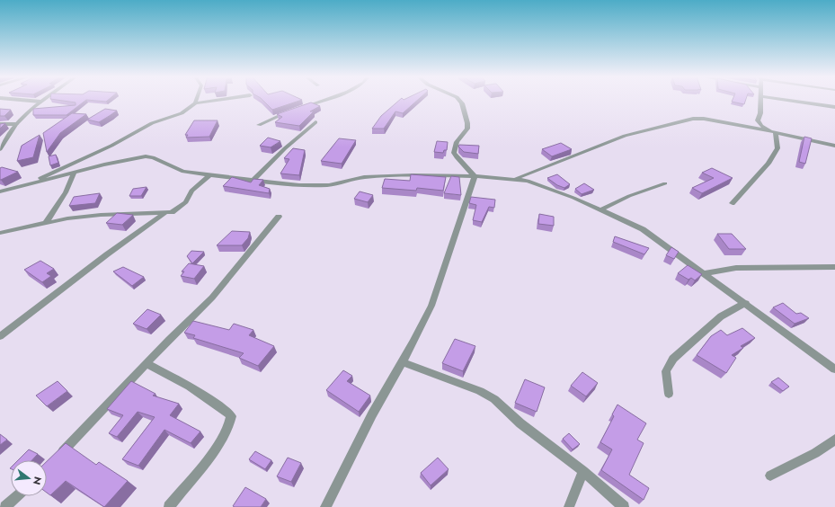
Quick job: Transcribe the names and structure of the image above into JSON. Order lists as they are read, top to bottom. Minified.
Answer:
{"north":"right"}
